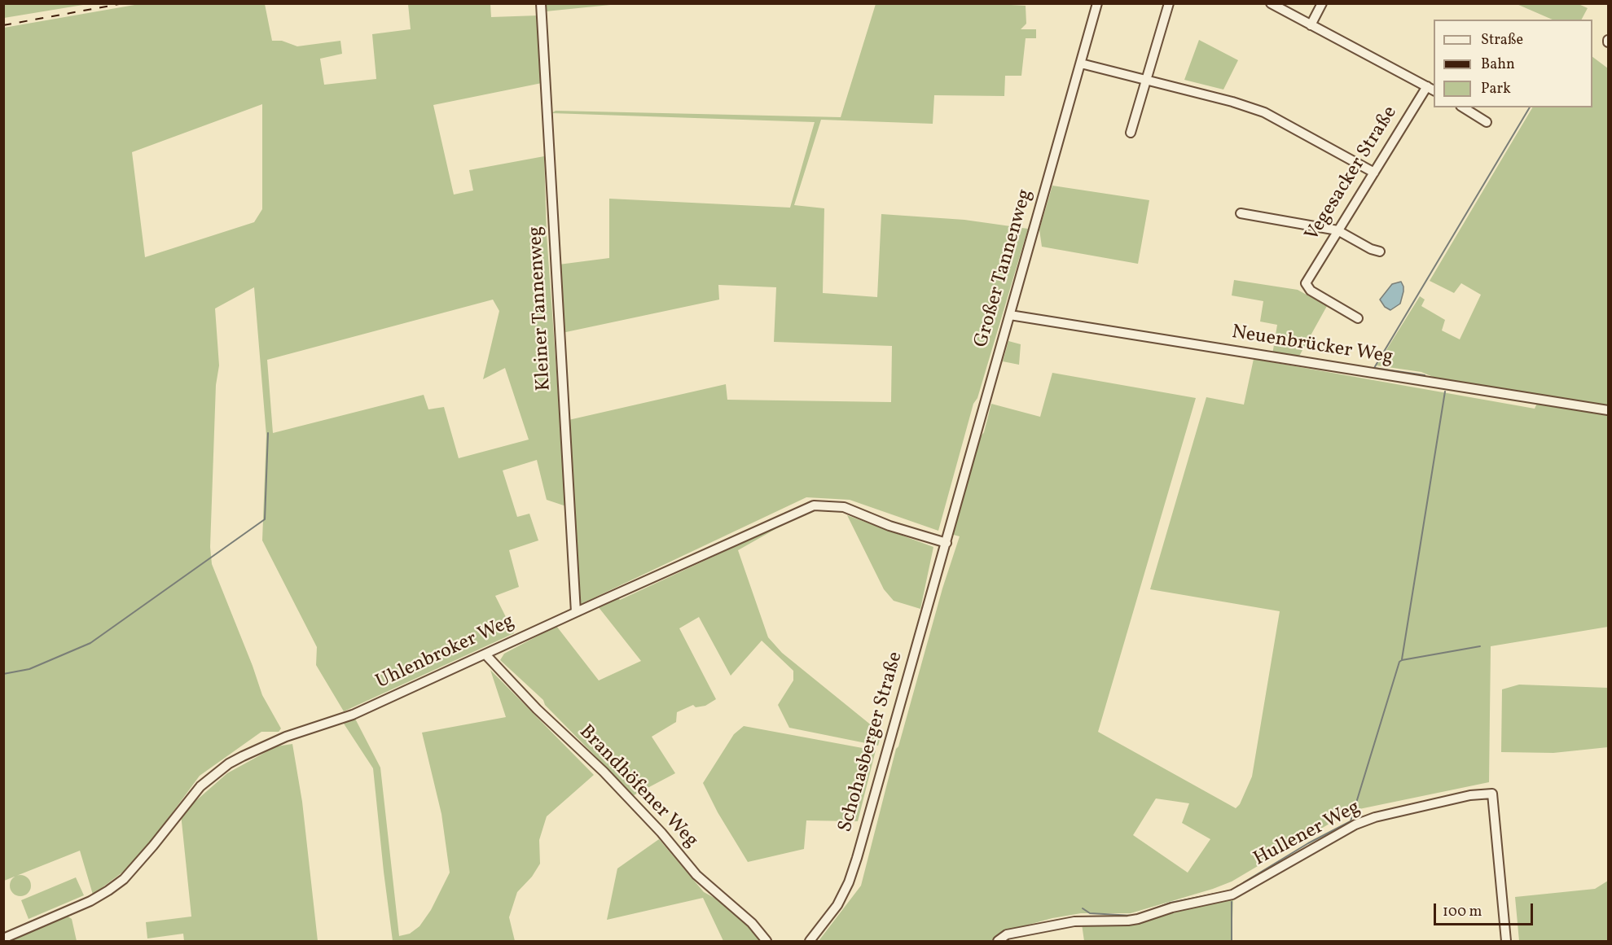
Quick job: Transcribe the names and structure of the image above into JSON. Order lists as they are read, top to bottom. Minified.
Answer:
{"streets":{"street":["Vegesacker Straße","Großer Tannenweg","Kleiner Tannenweg","Neuenbrücker Weg","Uhlenbroker Weg","Schohasberger Straße","Brandhöfener Weg","Hullener Weg"]},"crossings":[["Großer Tannenweg","Neuenbrücker Weg"],["Großer Tannenweg","Uhlenbroker Weg"],["Großer Tannenweg","Schohasberger Straße"],["Kleiner Tannenweg","Uhlenbroker Weg"],["Uhlenbroker Weg","Schohasberger Straße"],["Uhlenbroker Weg","Brandhöfener Weg"]],"legend":["Straße","Bahn","Park"],"scale_bar":"100 m"}
